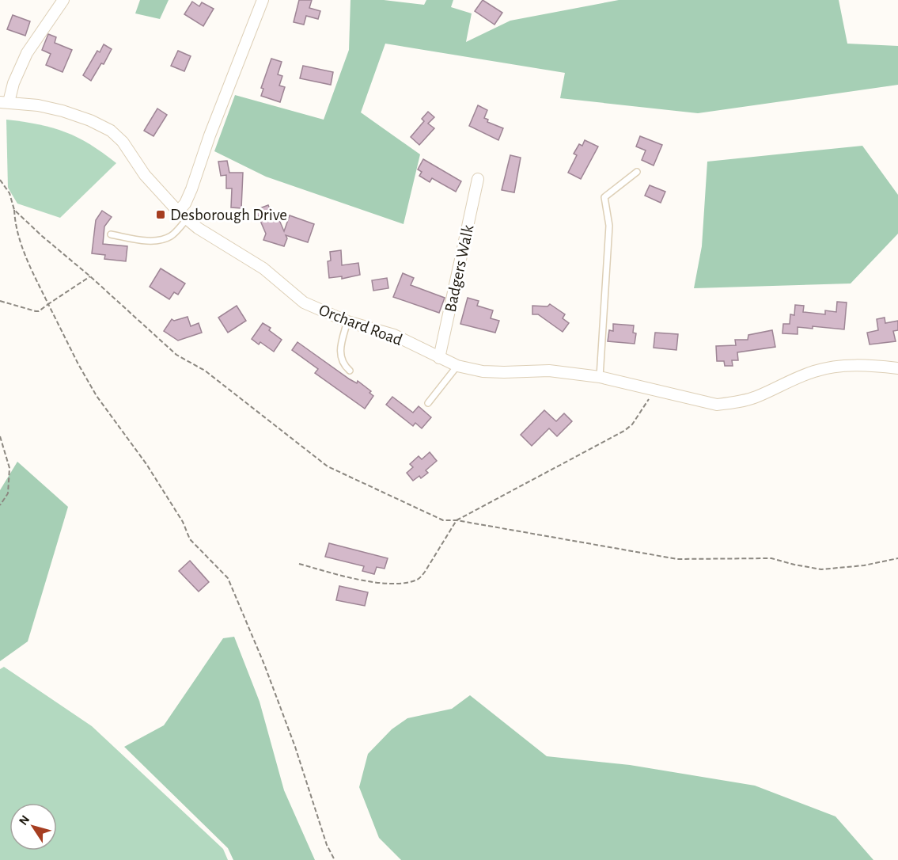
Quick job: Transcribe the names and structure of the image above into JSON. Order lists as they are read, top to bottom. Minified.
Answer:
{"streets":{"street":["Badgers Walk","Orchard Road"]},"crossings":[["Badgers Walk","Orchard Road"]],"places":{"transit":["Desborough Drive"]},"north":"top left"}
